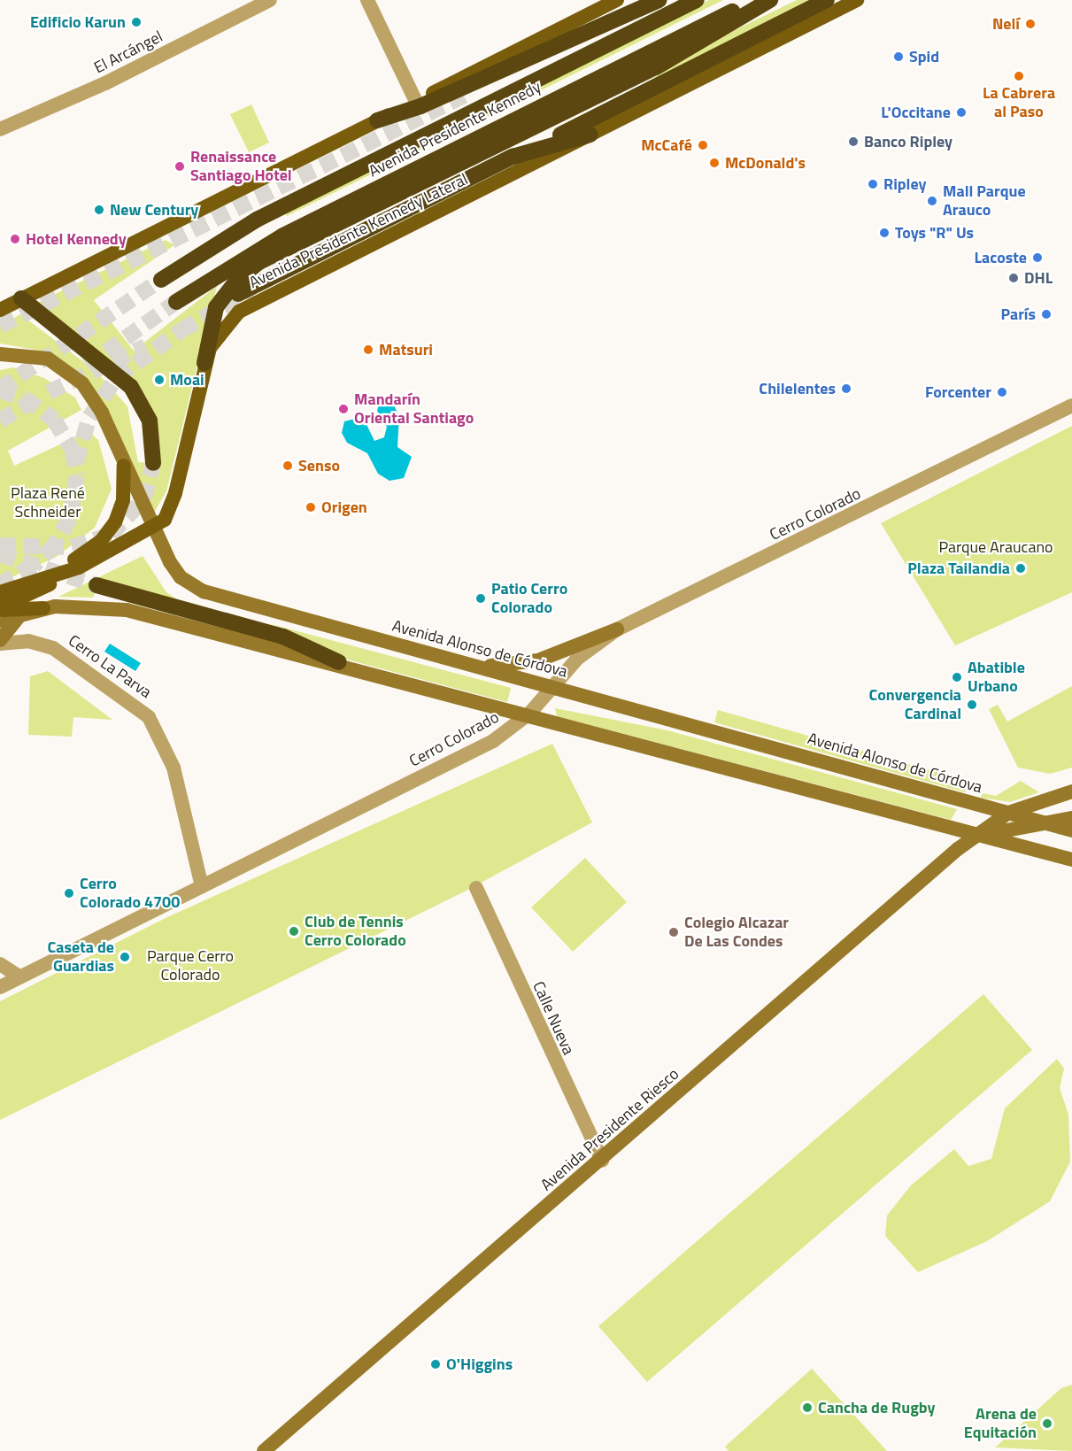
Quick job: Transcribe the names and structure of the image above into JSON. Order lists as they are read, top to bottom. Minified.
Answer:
{"streets":{"highway":["Avenida Presidente Kennedy"],"main road":["Avenida Presidente Kennedy Lateral","Avenida Alonso de Córdova","Avenida Presidente Riesco"],"street":["El Arcángel","Cerro Colorado","Cerro La Parva","Calle Nueva"]},"crossings":[["Avenida Presidente Kennedy Lateral","Avenida Alonso de Córdova"],["Cerro Colorado","Avenida Alonso de Córdova"],["Cerro Colorado","Cerro La Parva"],["Avenida Alonso de Córdova","Avenida Presidente Riesco"],["Calle Nueva","Avenida Presidente Riesco"]],"parks":["Plaza René Schneider","Parque Araucano","Parque Cerro Colorado"],"places":["Edificio Karun","Nelí","Spid","La Cabrera al Paso","L'Occitane","Banco Ripley","McCafé","McDonald's","Renaissance Santiago Hotel","Ripley","Mall Parque Arauco","New Century","Toys \"R\" Us","Hotel Kennedy","Lacoste","DHL","París","Matsuri","Moai","Chilelentes","Forcenter","Mandarín Oriental Santiago","Senso","Origen","Plaza Tailandia","Patio Cerro Colorado","Abatible Urbano","Convergencia Cardinal","Cerro Colorado 4700","Club de Tennis Cerro Colorado","Colegio Alcazar De Las Condes","Caseta de Guardias","O'Higgins","Cancha de Rugby","Arena de Equitación"]}
